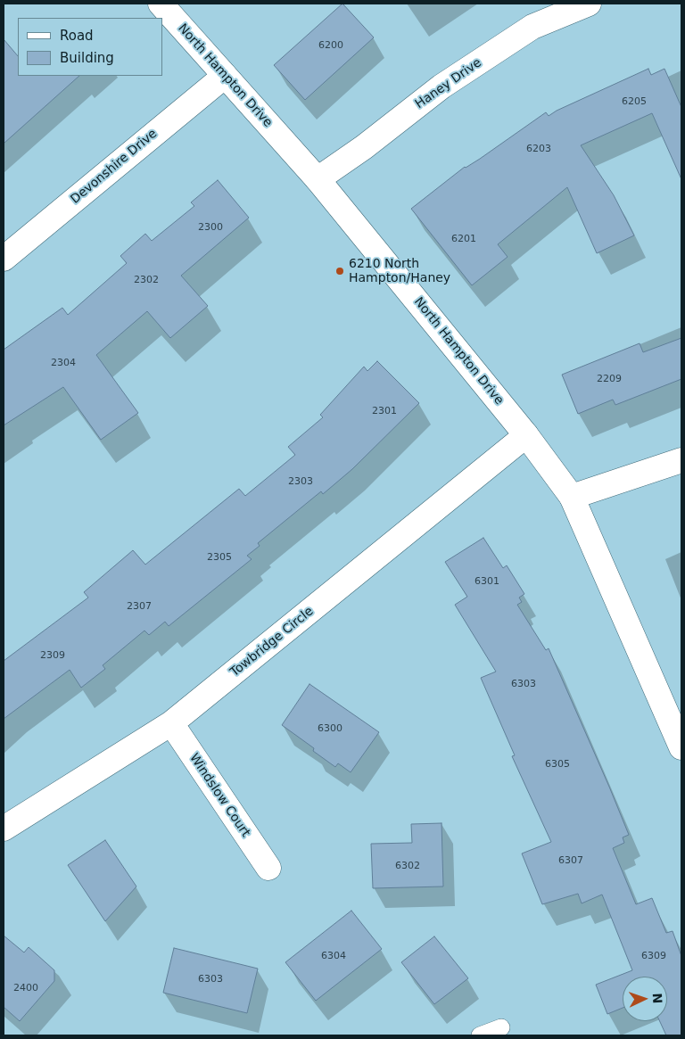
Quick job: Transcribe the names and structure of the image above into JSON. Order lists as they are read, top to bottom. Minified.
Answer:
{"streets":{"street":["North Hampton Drive","Haney Drive","Devonshire Drive","Towbridge Circle","Windslow Court"]},"crossings":[["North Hampton Drive","Haney Drive"],["North Hampton Drive","Devonshire Drive"],["North Hampton Drive","Towbridge Circle"],["Towbridge Circle","Windslow Court"]],"places":["6210 North Hampton/Haney"],"house_numbers":["6200","6205","6203","2300","6201","2302","2304","2209","2301","2303","2305","6301","2307","2309","6303","6300","6305","6307","6302","6304","6309","6303","2400"],"legend":["Road","Building"],"north":"right"}
